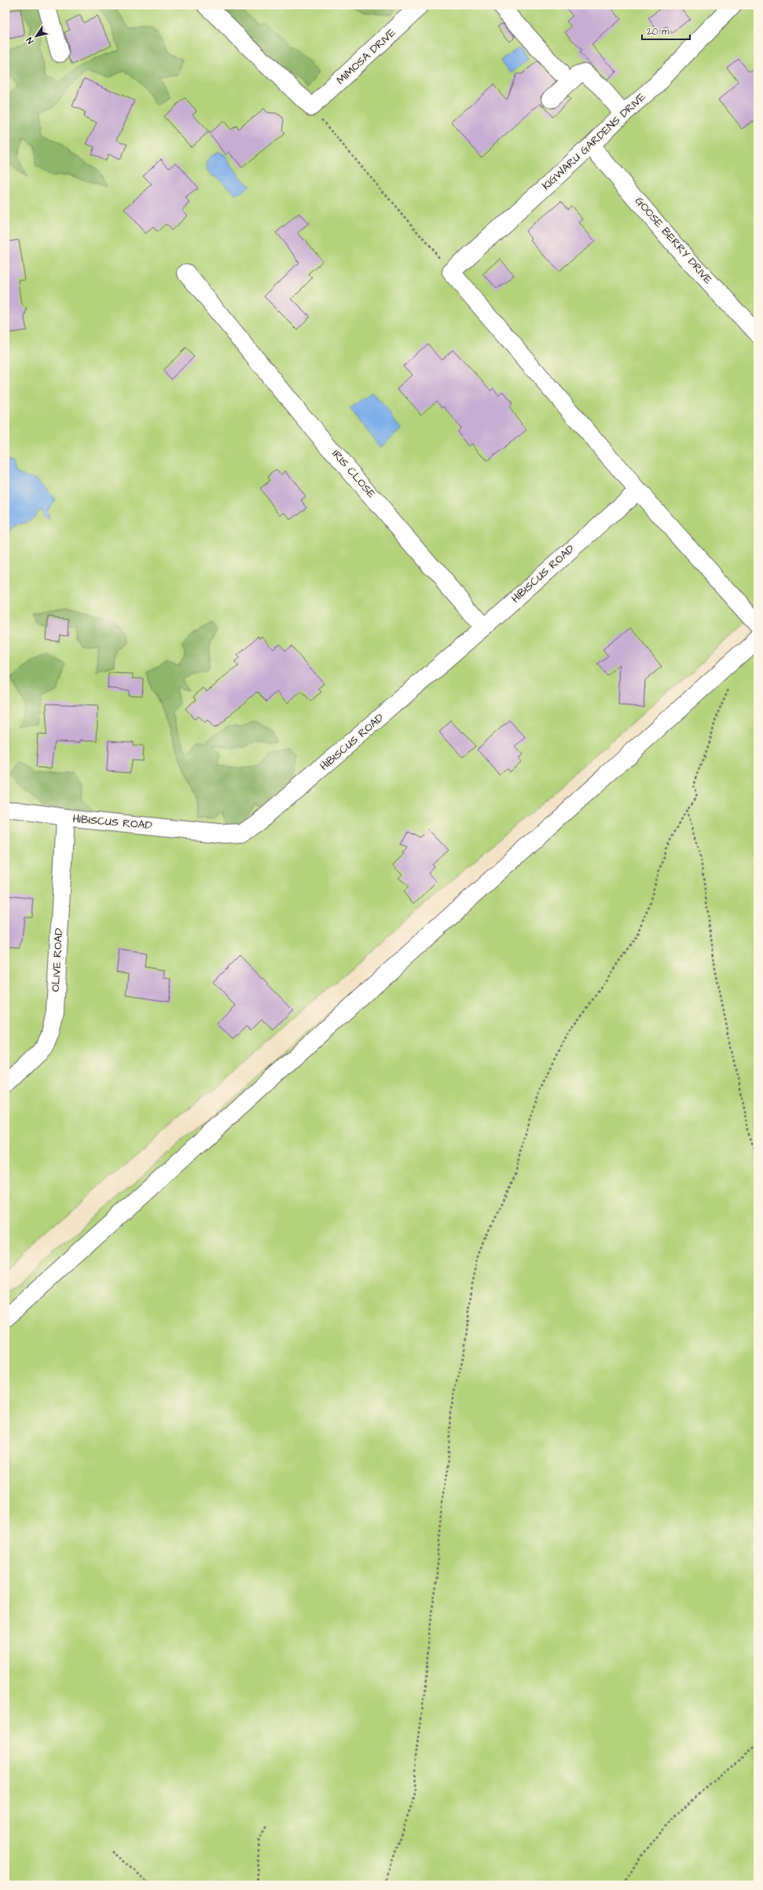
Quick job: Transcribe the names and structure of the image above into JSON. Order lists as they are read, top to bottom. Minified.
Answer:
{"streets":{"street":["MIMOSA DRIVE","KIGWARU GARDENS DRIVE","GOOSE BERRY DRIVE","IRIS CLOSE","HIBISCUS ROAD","OLIVE ROAD"]},"crossings":[["KIGWARU GARDENS DRIVE","GOOSE BERRY DRIVE"],["IRIS CLOSE","HIBISCUS ROAD"],["HIBISCUS ROAD","OLIVE ROAD"]],"scale_bar":"20 m","north":"bottom left"}
